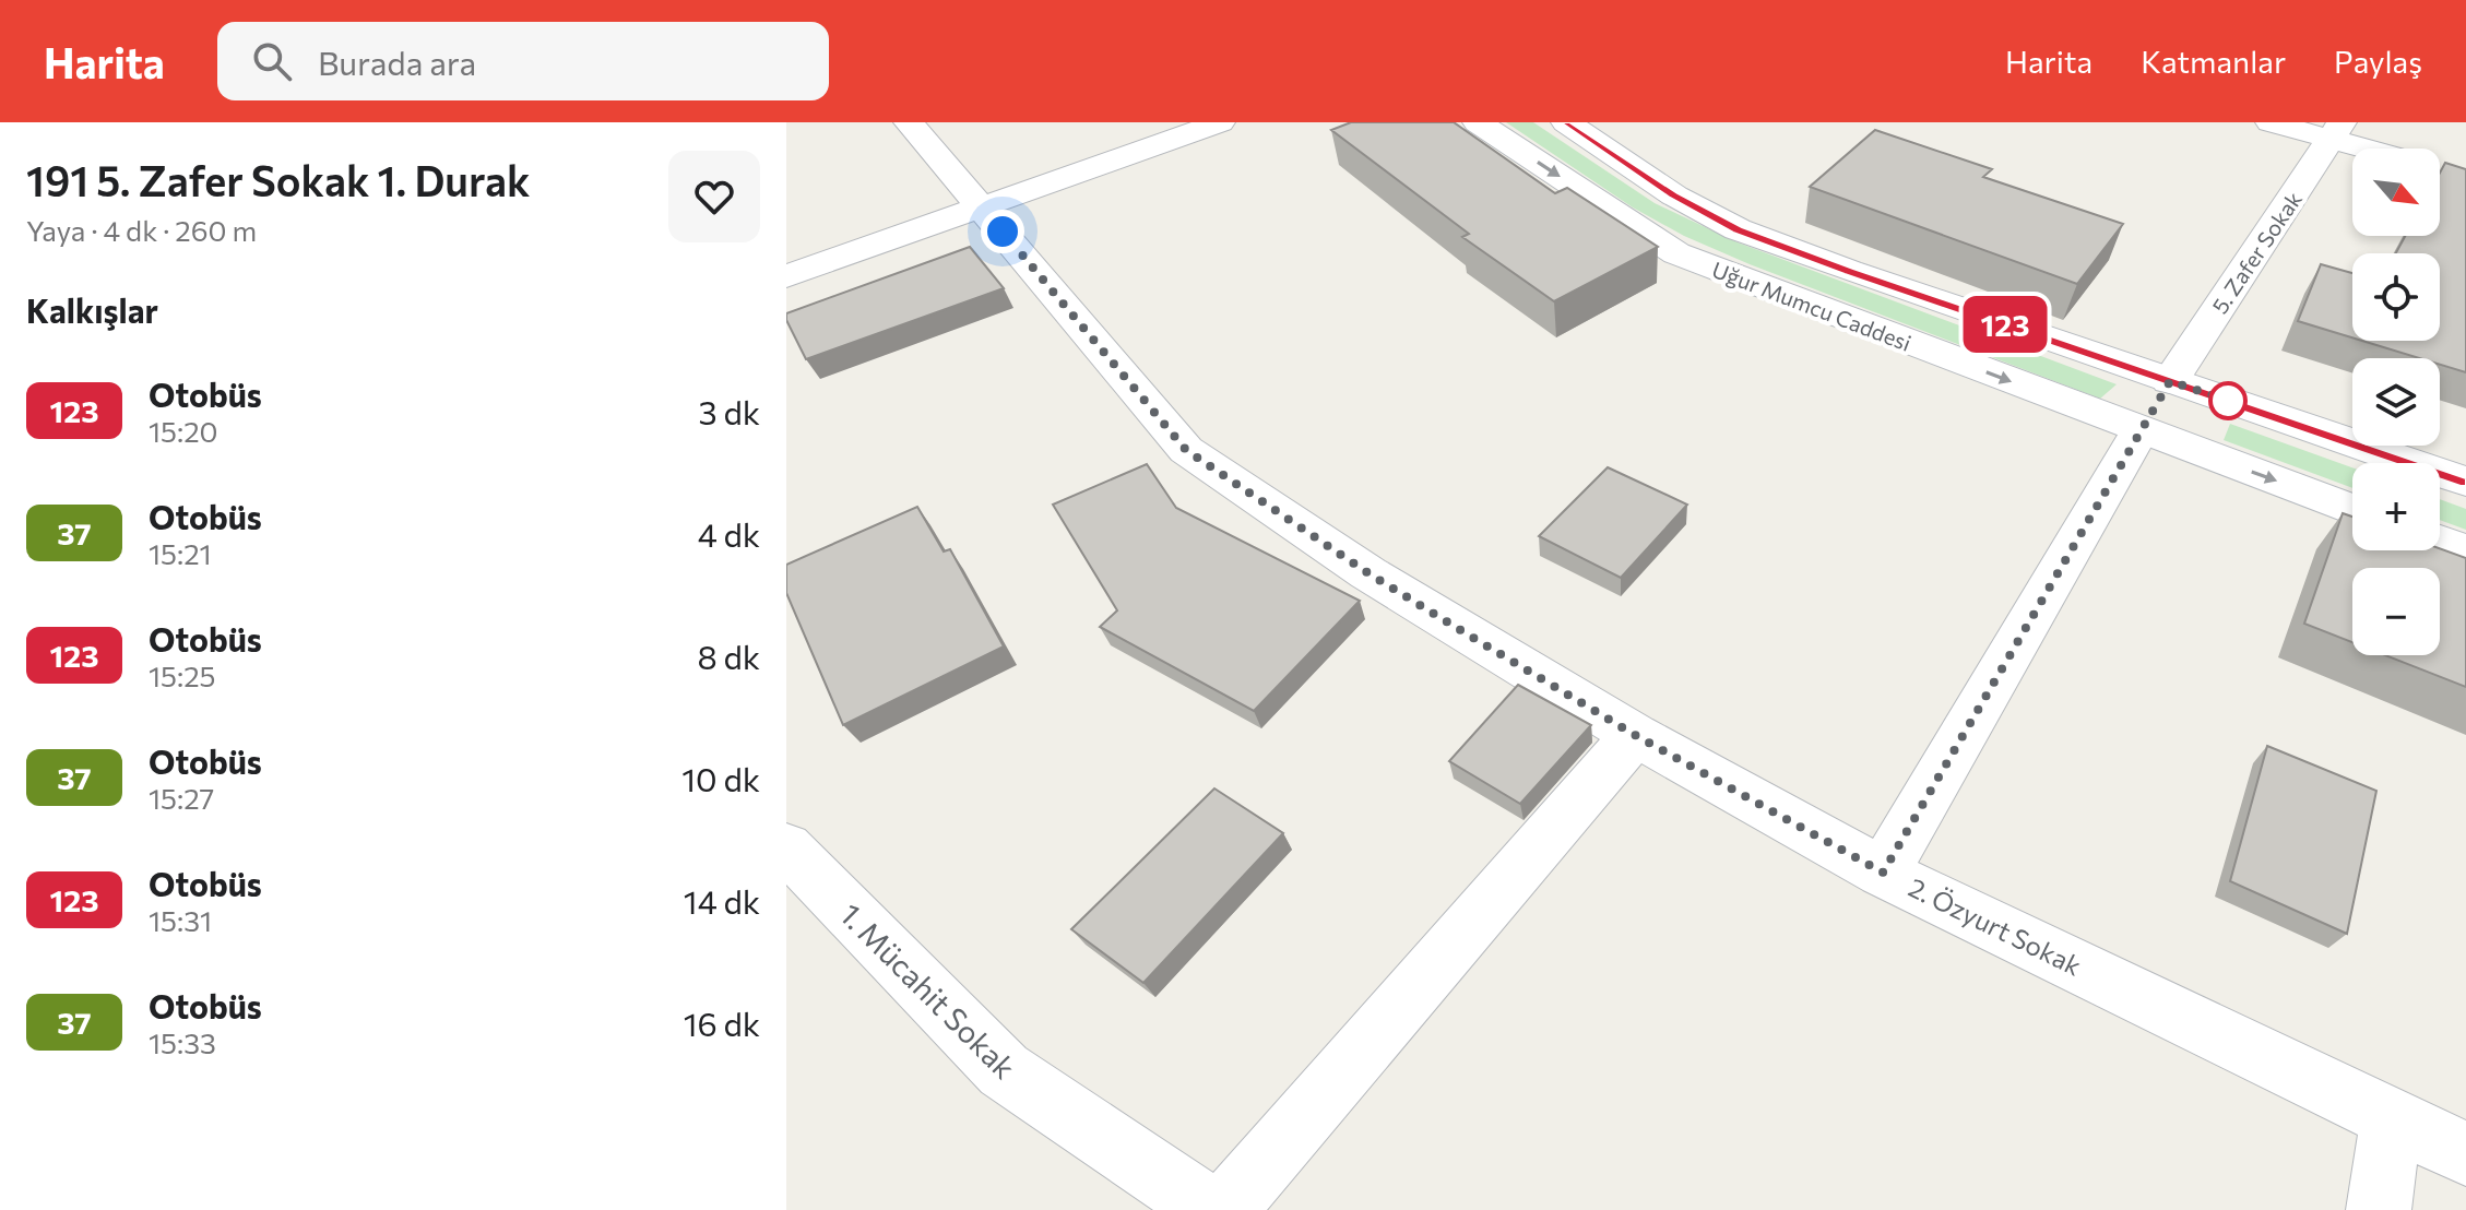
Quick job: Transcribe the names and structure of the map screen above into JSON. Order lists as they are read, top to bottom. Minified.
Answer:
{"streets":{"street":["5. Zafer Sokak","Uğur Mumcu Caddesi","2. Özyurt Sokak","1. Mücahit Sokak"]},"crossings":[["5. Zafer Sokak","Uğur Mumcu Caddesi"],["5. Zafer Sokak","2. Özyurt Sokak"]],"lines":["bus line 123"],"north":"bottom right","page":{"header":"Harita","search":"Burada ara","nav":["Harita","Katmanlar","Paylaş"],"heading":[["191 5. Zafer Sokak 1. Durak","Yaya · 4 dk · 260 m"],"Kalkışlar"],"on_map":"123","map_buttons":["+","−"],"list":[{"mark":"123","name":"Otobüs","note":"15:20","value":"3 dk"},{"mark":"37","name":"Otobüs","note":"15:21","value":"4 dk"},{"mark":"123","name":"Otobüs","note":"15:25","value":"8 dk"},{"mark":"37","name":"Otobüs","note":"15:27","value":"10 dk"},{"mark":"123","name":"Otobüs","note":"15:31","value":"14 dk"},{"mark":"37","name":"Otobüs","note":"15:33","value":"16 dk"}]}}
